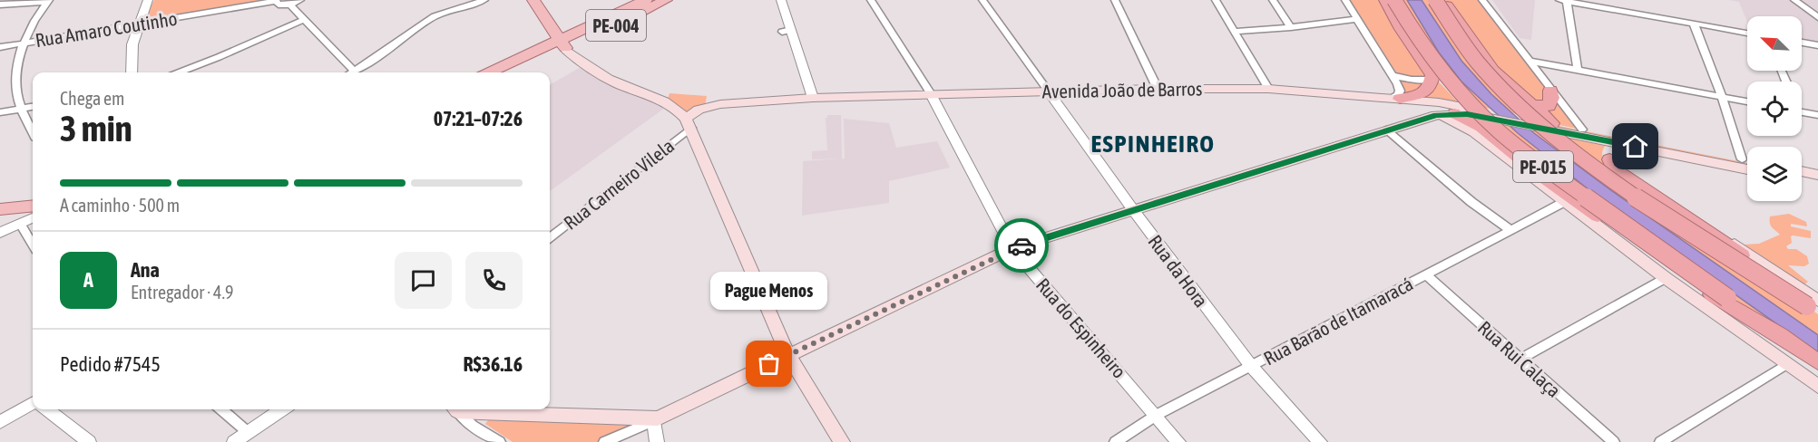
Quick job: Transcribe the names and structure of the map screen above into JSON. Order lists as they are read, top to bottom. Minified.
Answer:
{"streets":{"highway":["PE-015"],"main road":["PE-004","Avenida João de Barros"],"street":["Rua Amaro Coutinho","Rua Carneiro Vilela","Rua da Hora","Rua Barão de Itamaracá","Rua do Espinheiro","Rua Rui Calaça"]},"crossings":[["Avenida João de Barros","Rua Carneiro Vilela"],["Avenida João de Barros","Rua da Hora"],["Avenida João de Barros","Rua do Espinheiro"],["Rua da Hora","Rua Barão de Itamaracá"],["Rua Barão de Itamaracá","Rua do Espinheiro"],["Rua Barão de Itamaracá","Rua Rui Calaça"]],"districts":["ESPINHEIRO"],"places":["Pague Menos"],"north":"top left","page":{"heading":["3 min","Chega em","07:21–07:26"],"panel":["Ana","Entregador · 4.9","Pedido #7545","R$36.16"],"bar":"A caminho · 500 m","round":"A","bubble":"Pague Menos"}}
